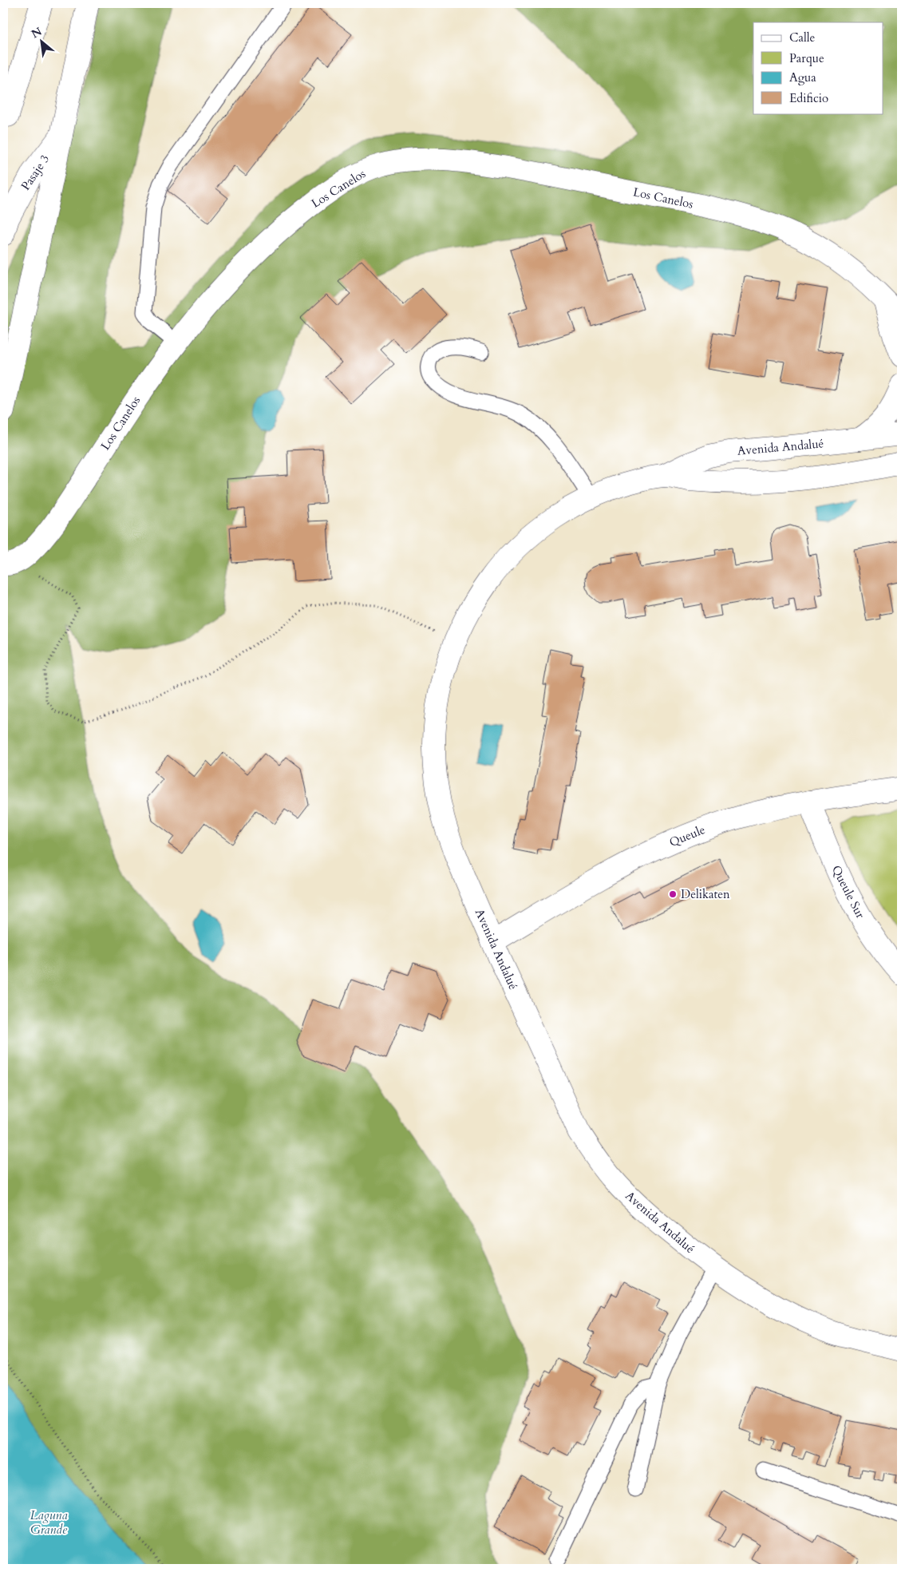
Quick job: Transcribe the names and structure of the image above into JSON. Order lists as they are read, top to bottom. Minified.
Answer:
{"streets":{"street":["Pasaje 3","Los Canelos","Avenida Andalué","Queule","Queule Sur"]},"crossings":[["Avenida Andalué","Queule"],["Queule","Queule Sur"]],"water":["Laguna Grande"],"places":["Delikaten"],"legend":["Calle","Parque","Agua","Edificio"],"north":"top left"}
